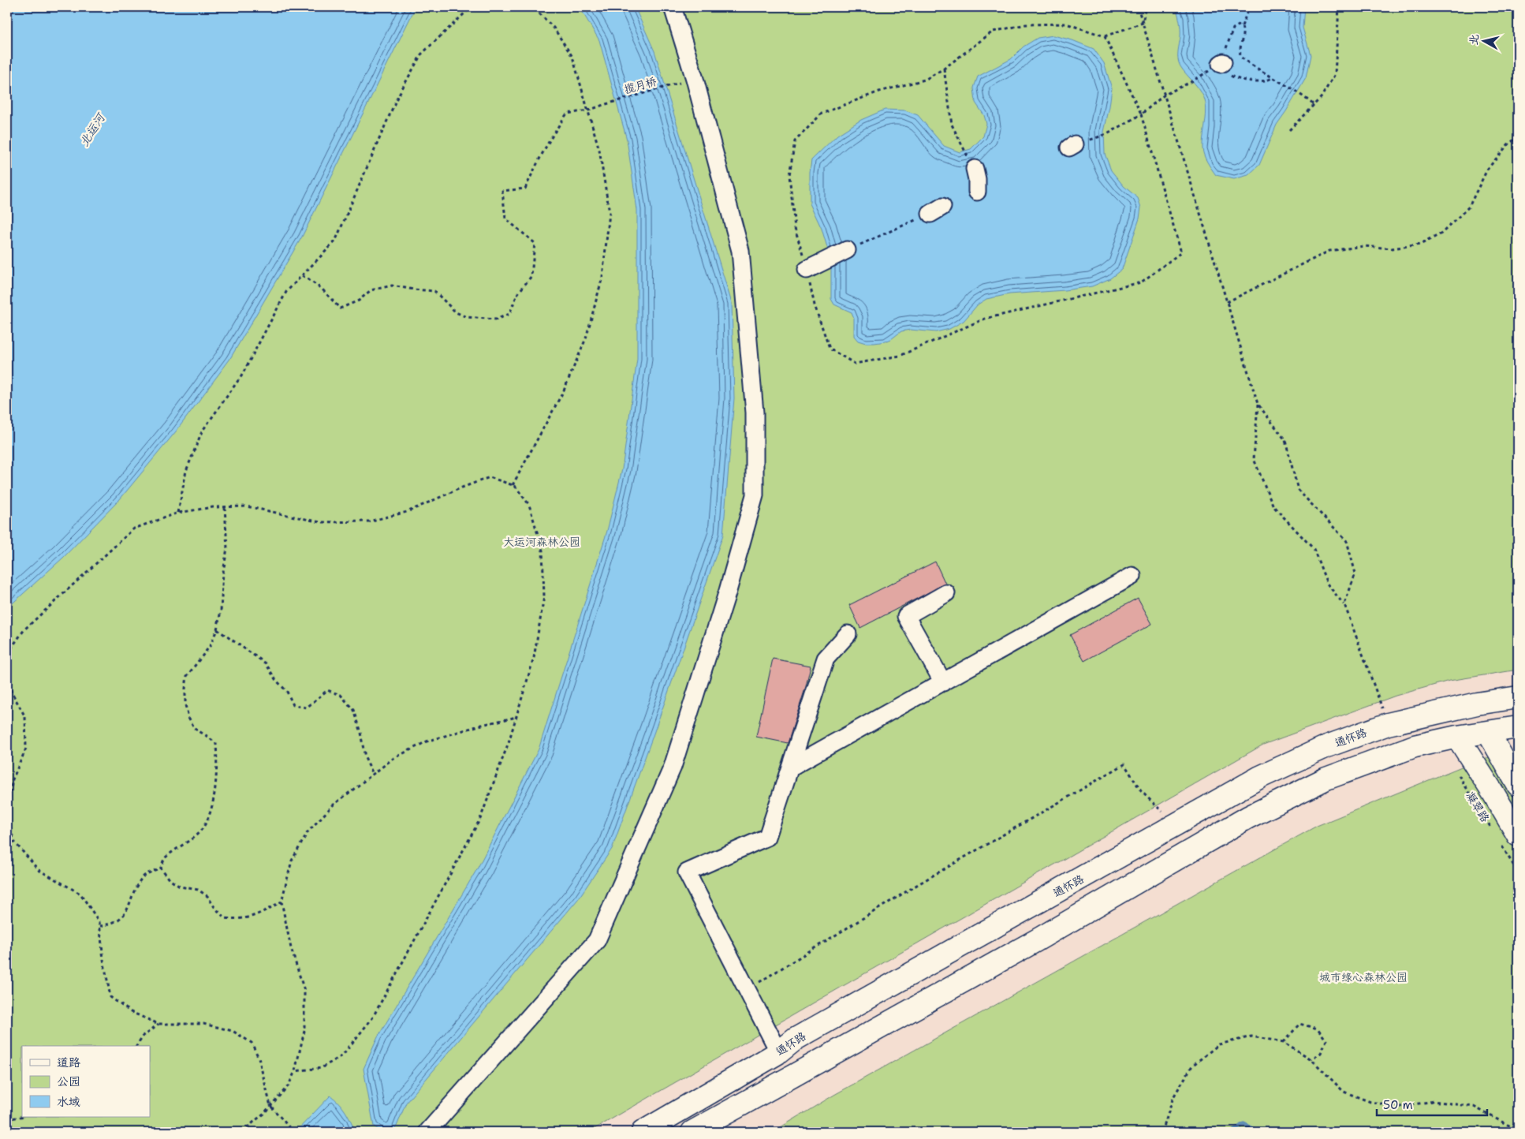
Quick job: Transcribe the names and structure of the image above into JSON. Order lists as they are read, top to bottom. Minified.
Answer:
{"streets":{"main road":["通怀路","凝翠路"],"path":["揽月桥"]},"water":["北运河"],"parks":["大运河森林公园","城市绿心森林公园"],"legend":["道路","公园","水域"],"scale_bar":"50 m","north":"left"}
